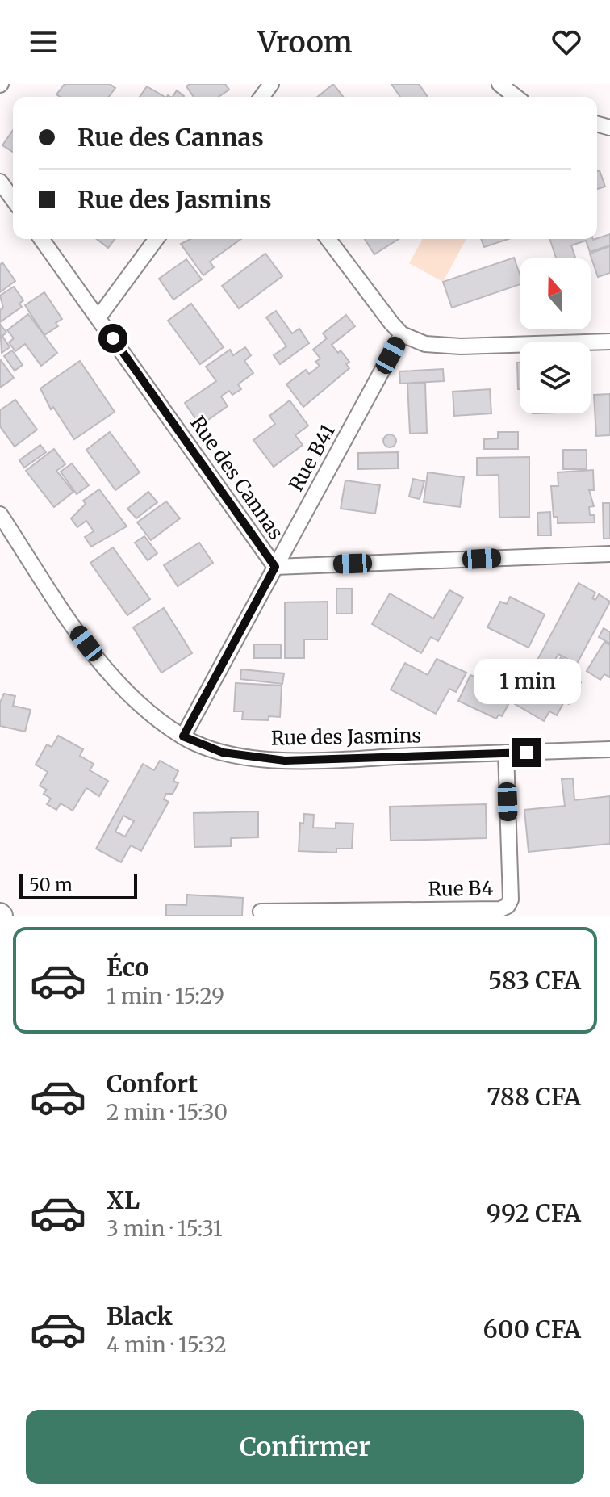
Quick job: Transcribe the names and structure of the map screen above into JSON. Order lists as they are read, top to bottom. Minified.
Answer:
{"streets":{"street":["Rue B41","Rue des Cannas","Rue des Jasmins","Rue B4"]},"crossings":[["Rue B41","Rue des Cannas"],["Rue B41","Rue des Jasmins"],["Rue des Jasmins","Rue B4"]],"scale_bar":"50 m","north":"top","page":{"header":"Vroom","banner":["Rue des Cannas","Rue des Jasmins"],"bubble":"1 min","scale":"50 m","list":[{"name":"Éco","note":"1 min · 15:29","value":"583 CFA"},{"name":"Confort","note":"2 min · 15:30","value":"788 CFA"},{"name":"XL","note":"3 min · 15:31","value":"992 CFA"},{"name":"Black","note":"4 min · 15:32","value":"600 CFA"}],"buttons":"Confirmer"}}
